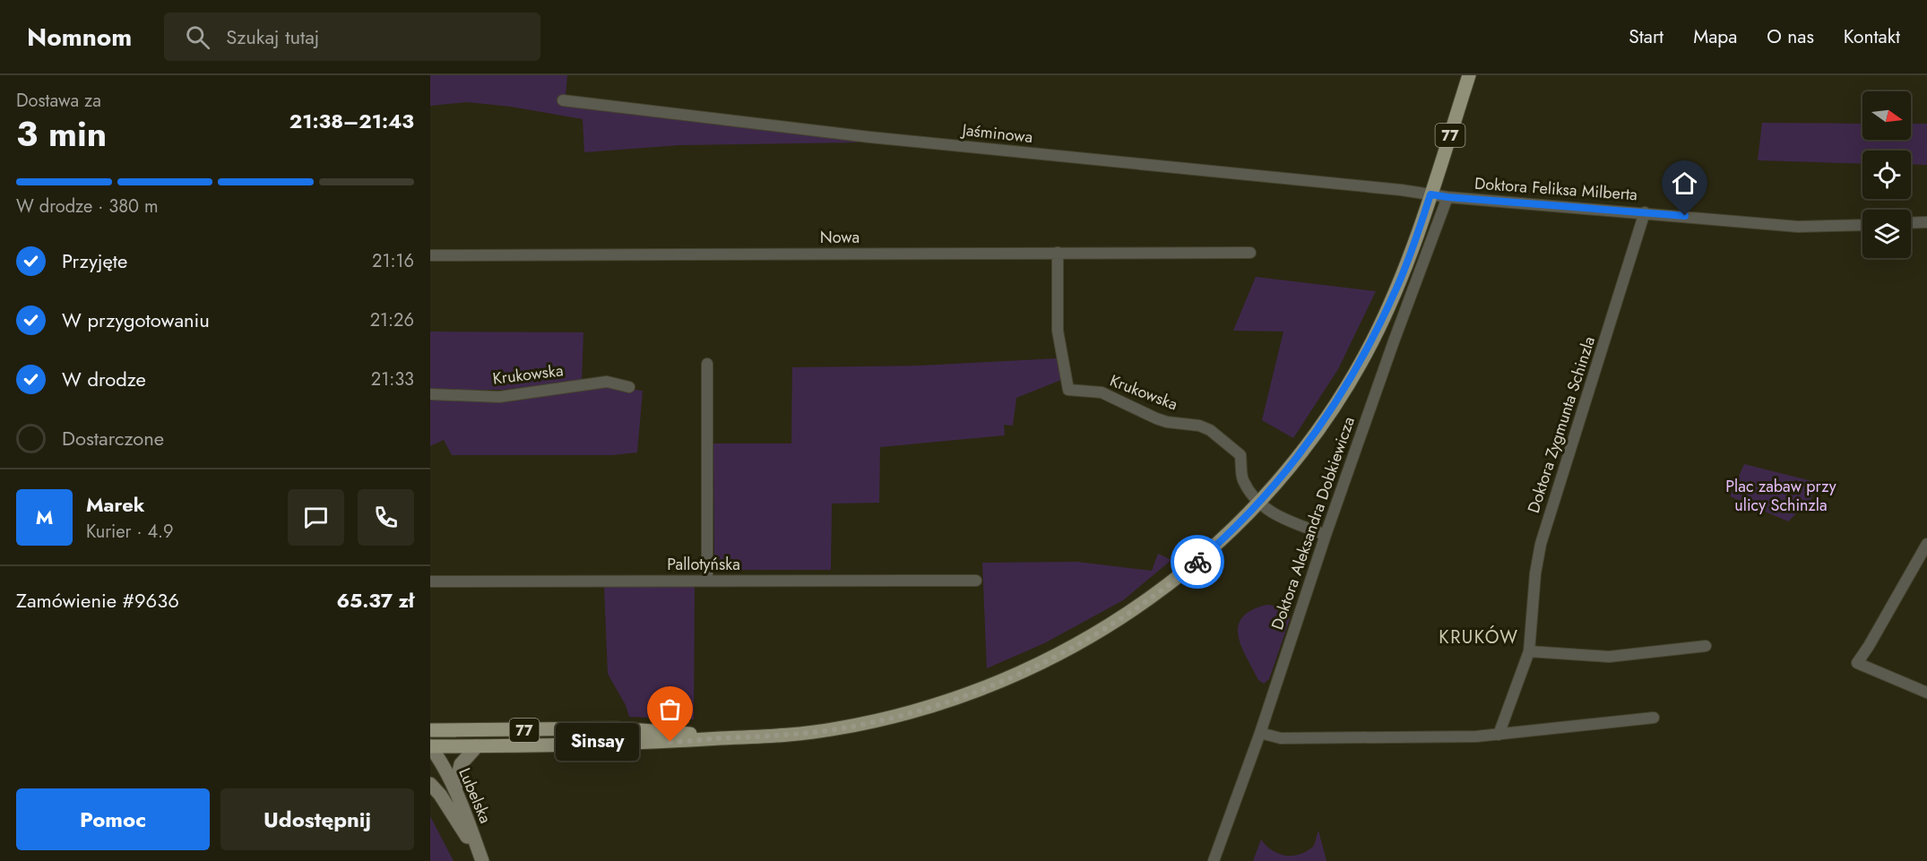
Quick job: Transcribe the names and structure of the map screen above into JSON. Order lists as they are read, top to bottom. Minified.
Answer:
{"streets":{"main road":["77","Lubelska"],"street":["Jaśminowa","Doktora Feliksa Milberta","Nowa","Krukowska","Doktora Zygmunta Schinzla","Doktora Aleksandra Dobkiewicza","Pallotyńska"]},"crossings":[["Jaśminowa","77"],["Jaśminowa","Doktora Feliksa Milberta"],["77","Doktora Feliksa Milberta"],["77","Krukowska"],["77","Lubelska"],["Doktora Feliksa Milberta","Doktora Zygmunta Schinzla"],["Doktora Feliksa Milberta","Doktora Aleksandra Dobkiewicza"],["Nowa","Krukowska"],["Krukowska","Doktora Aleksandra Dobkiewicza"]],"districts":["KRUKÓW"],"parks":["Plac zabaw przy ulicy Schinzla"],"places":["Sinsay"],"north":"right","page":{"header":"Nomnom","search":"Szukaj tutaj","nav":["Start","Mapa","O nas","Kontakt"],"heading":["3 min","Dostawa za","21:38–21:43"],"panel":["Marek","Kurier · 4.9","Zamówienie #9636","65.37 zł"],"bar":"W drodze · 380 m","list":[["Przyjęte","21:16"],["W przygotowaniu","21:26"],["W drodze","21:33"],"Dostarczone"],"round":"M","bubble":"Sinsay","buttons":["Pomoc","Udostępnij"]}}
